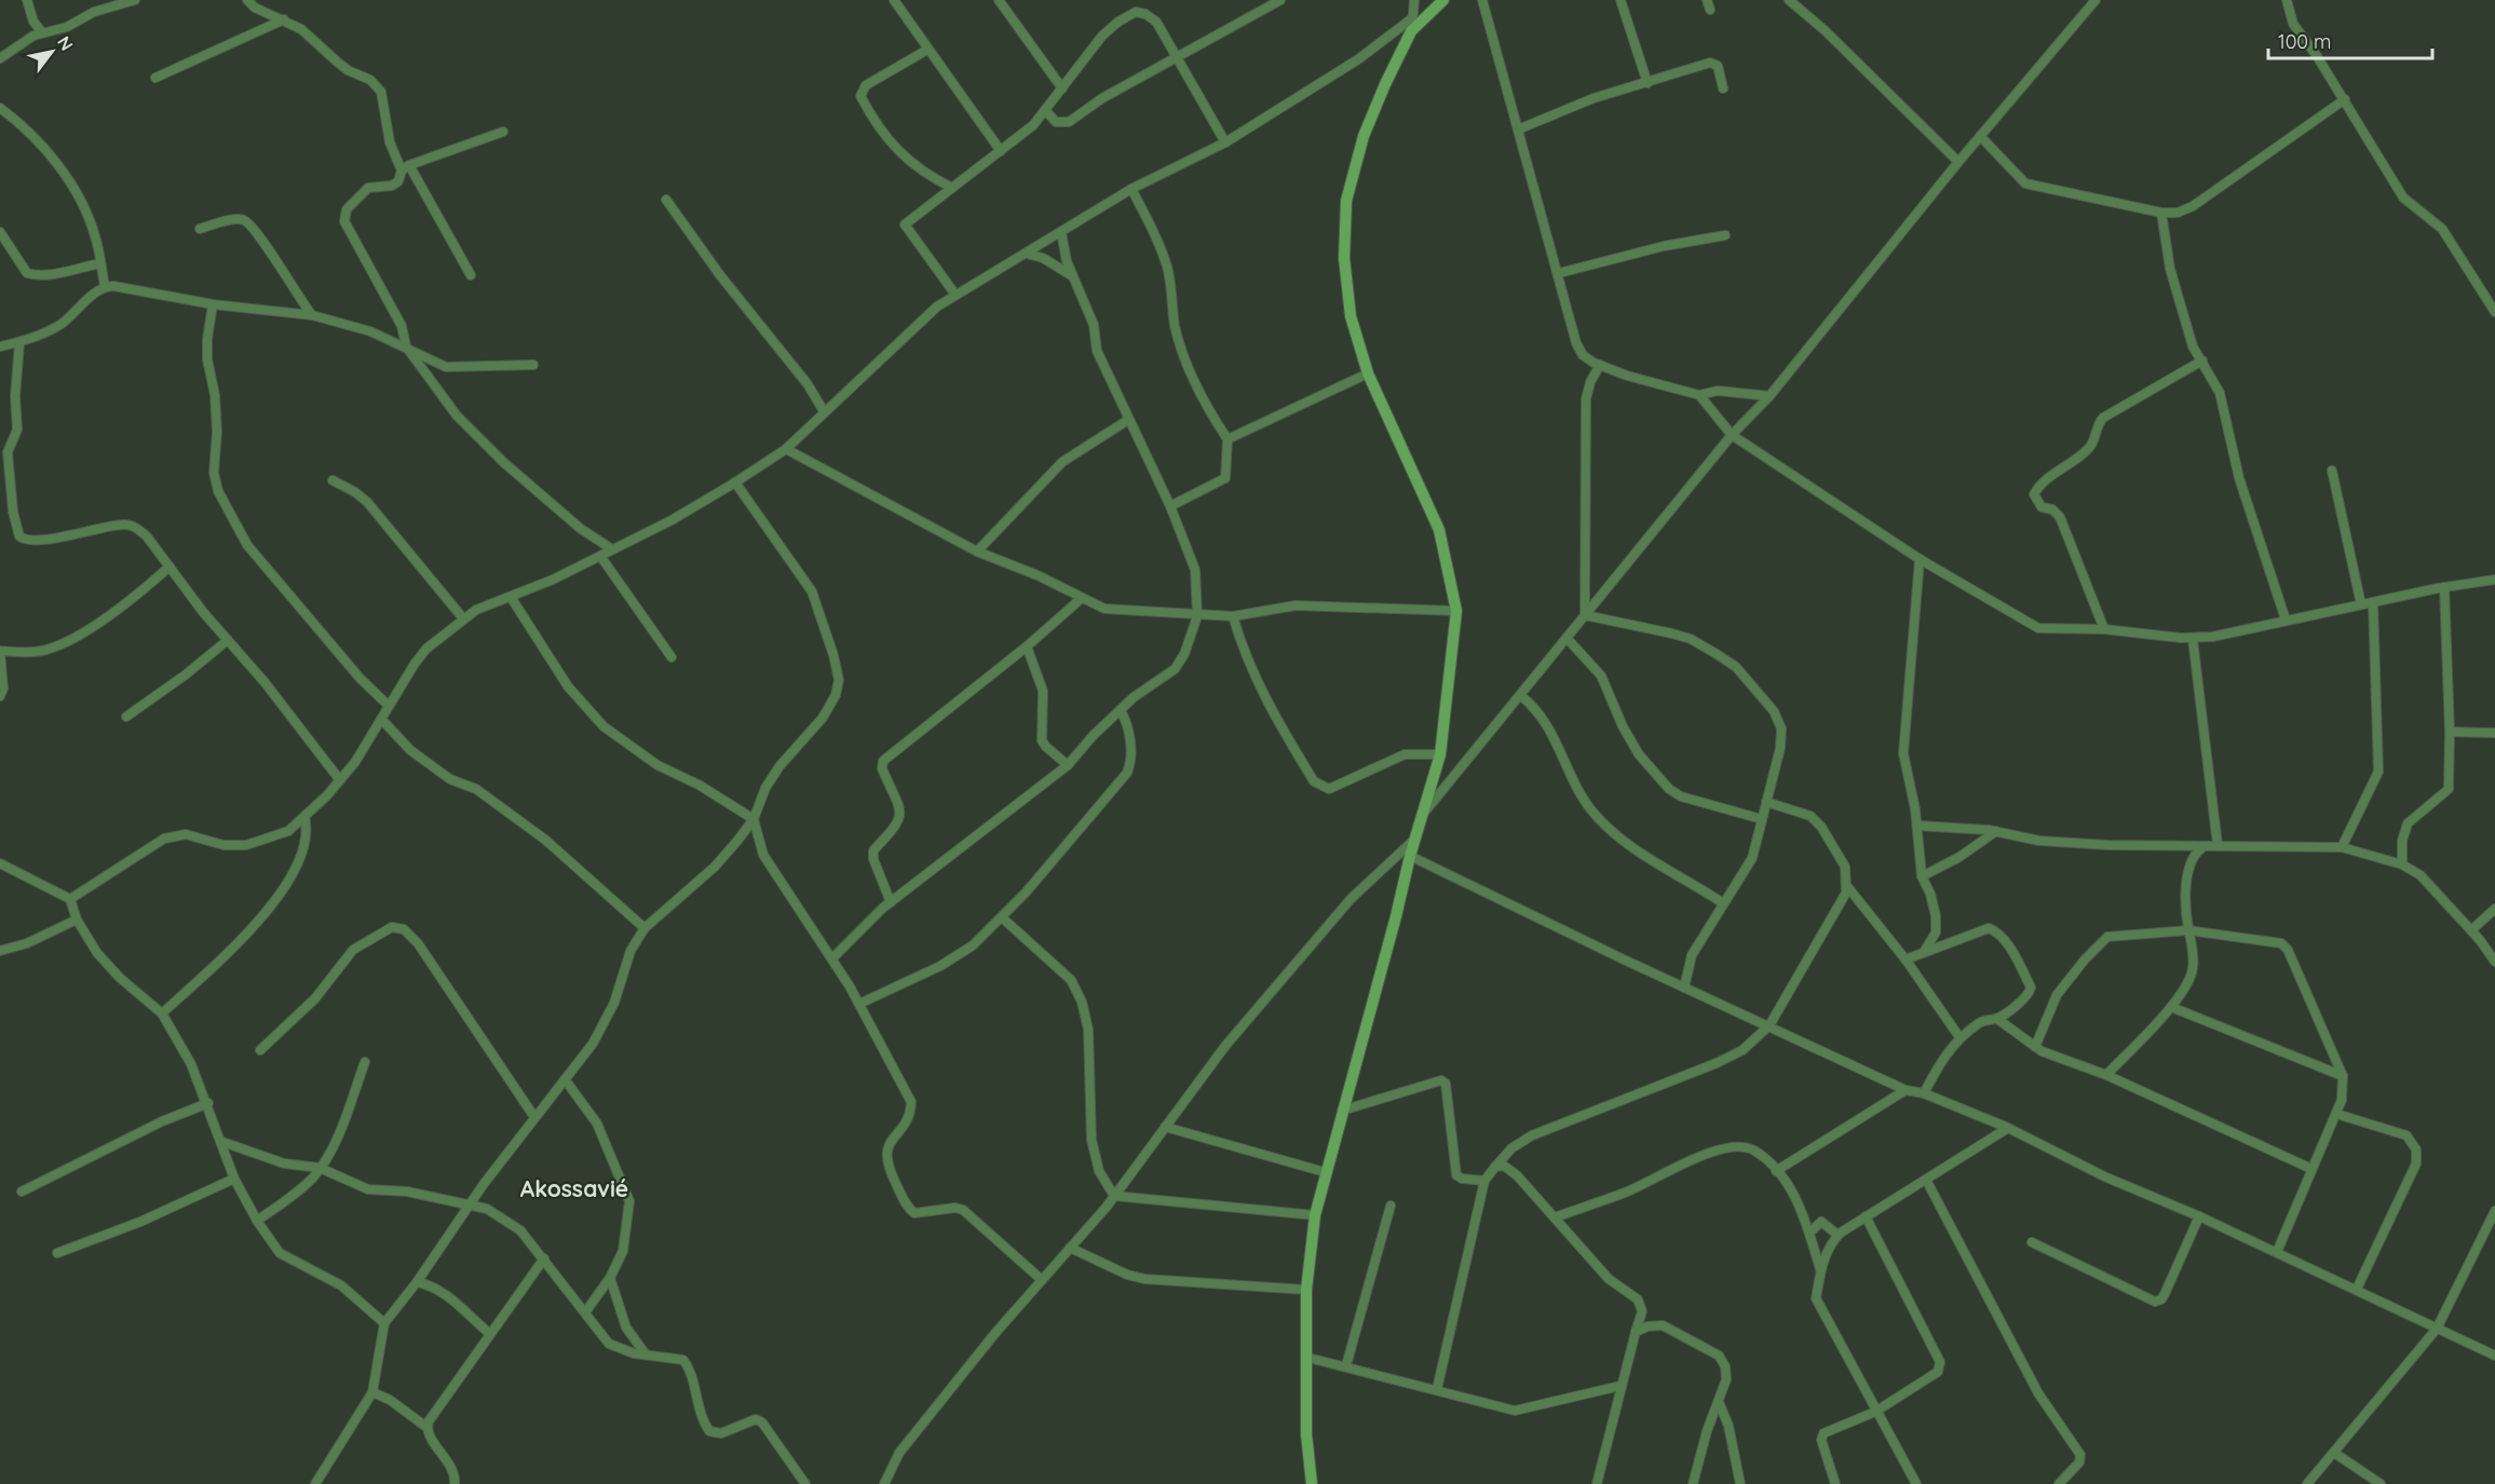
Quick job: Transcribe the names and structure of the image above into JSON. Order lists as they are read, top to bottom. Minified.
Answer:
{"districts":["Akossavié"],"scale_bar":"100 m","north":"top right"}
